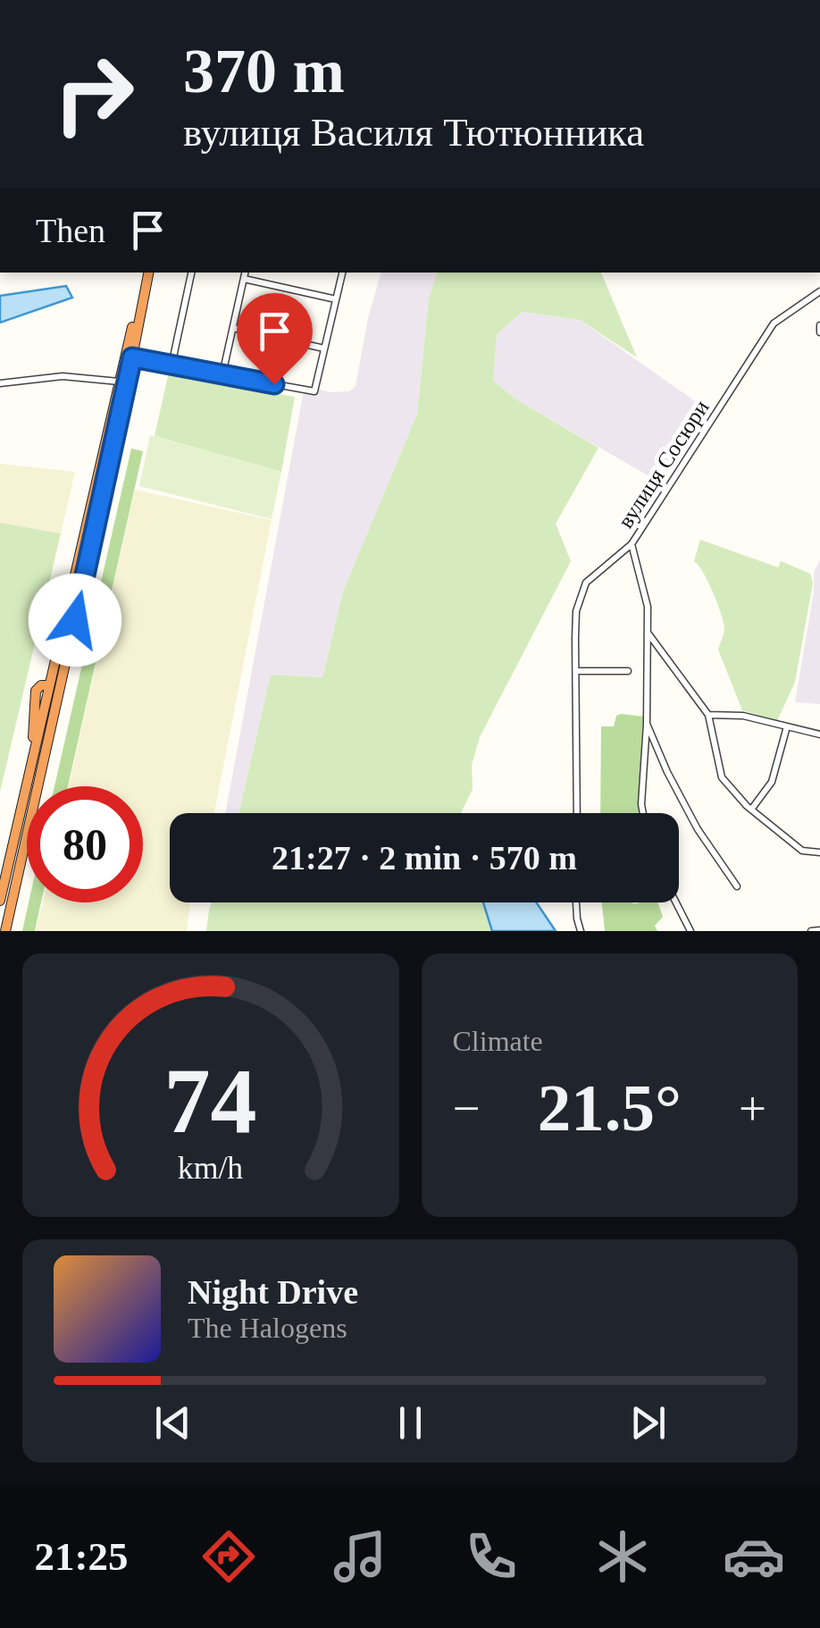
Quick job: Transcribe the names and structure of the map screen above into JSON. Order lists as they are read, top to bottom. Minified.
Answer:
{"streets":{"street":["вулиця Сосюри"]},"page":{"turn":["370 m","вулиця Василя Тютюнника"],"then":"Then","limit":"80","trip":"21:27 · 2 min · 570 m","tile":"Climate","heat":["−","21.5°","+"],"song":["Night Drive","The Halogens"],"tabs":"21:25","gauge":["74","km/h"]}}
